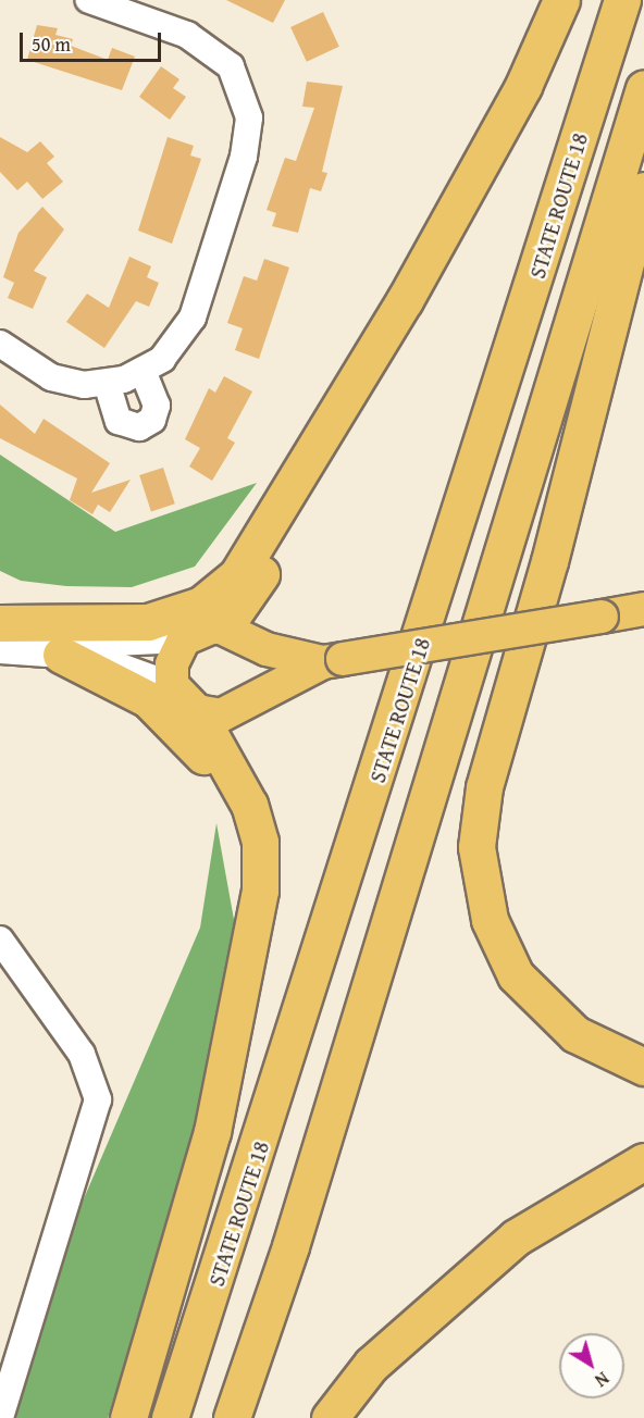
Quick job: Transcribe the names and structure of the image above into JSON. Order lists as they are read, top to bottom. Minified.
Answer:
{"streets":{"highway":["STATE ROUTE 18"]},"scale_bar":"50 m","north":"bottom right"}
